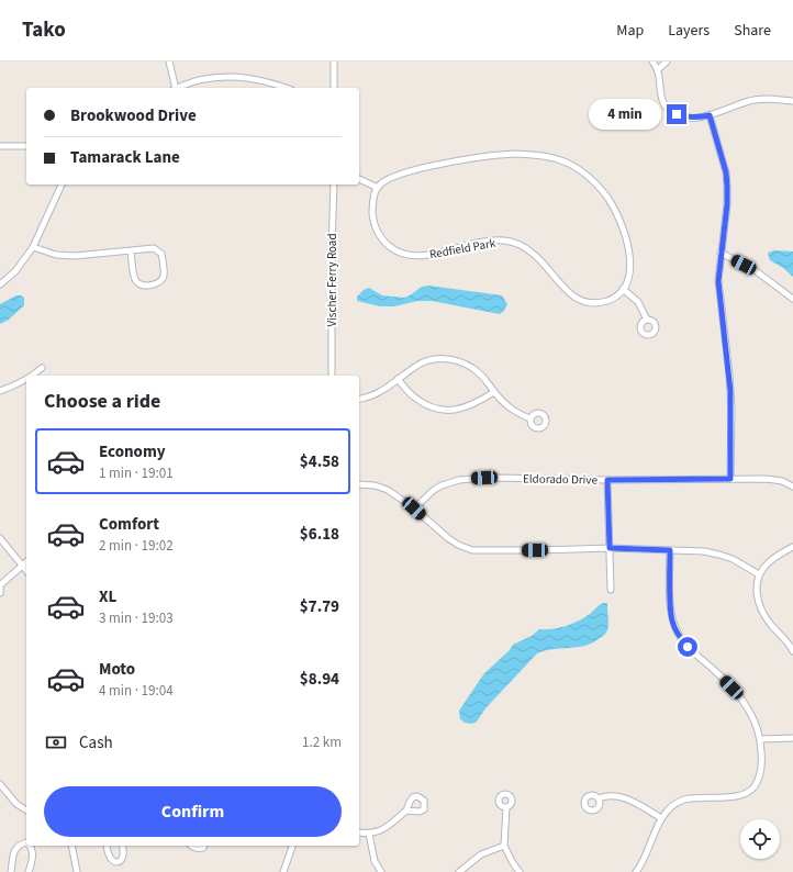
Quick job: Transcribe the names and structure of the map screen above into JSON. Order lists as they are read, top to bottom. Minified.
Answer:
{"streets":{"street":["Redfield Park","Vischer Ferry Road","Eldorado Drive"]},"page":{"header":"Tako","nav":["Map","Layers","Share"],"banner":["Brookwood Drive","Tamarack Lane"],"bubble":"4 min","heading":"Choose a ride","list":[{"name":"Economy","note":"1 min · 19:01","value":"$4.58"},{"name":"Comfort","note":"2 min · 19:02","value":"$6.18"},{"name":"XL","note":"3 min · 19:03","value":"$7.79"},{"name":"Moto","note":"4 min · 19:04","value":"$8.94"}],"pay":["Cash","1.2 km"],"buttons":"Confirm"}}
